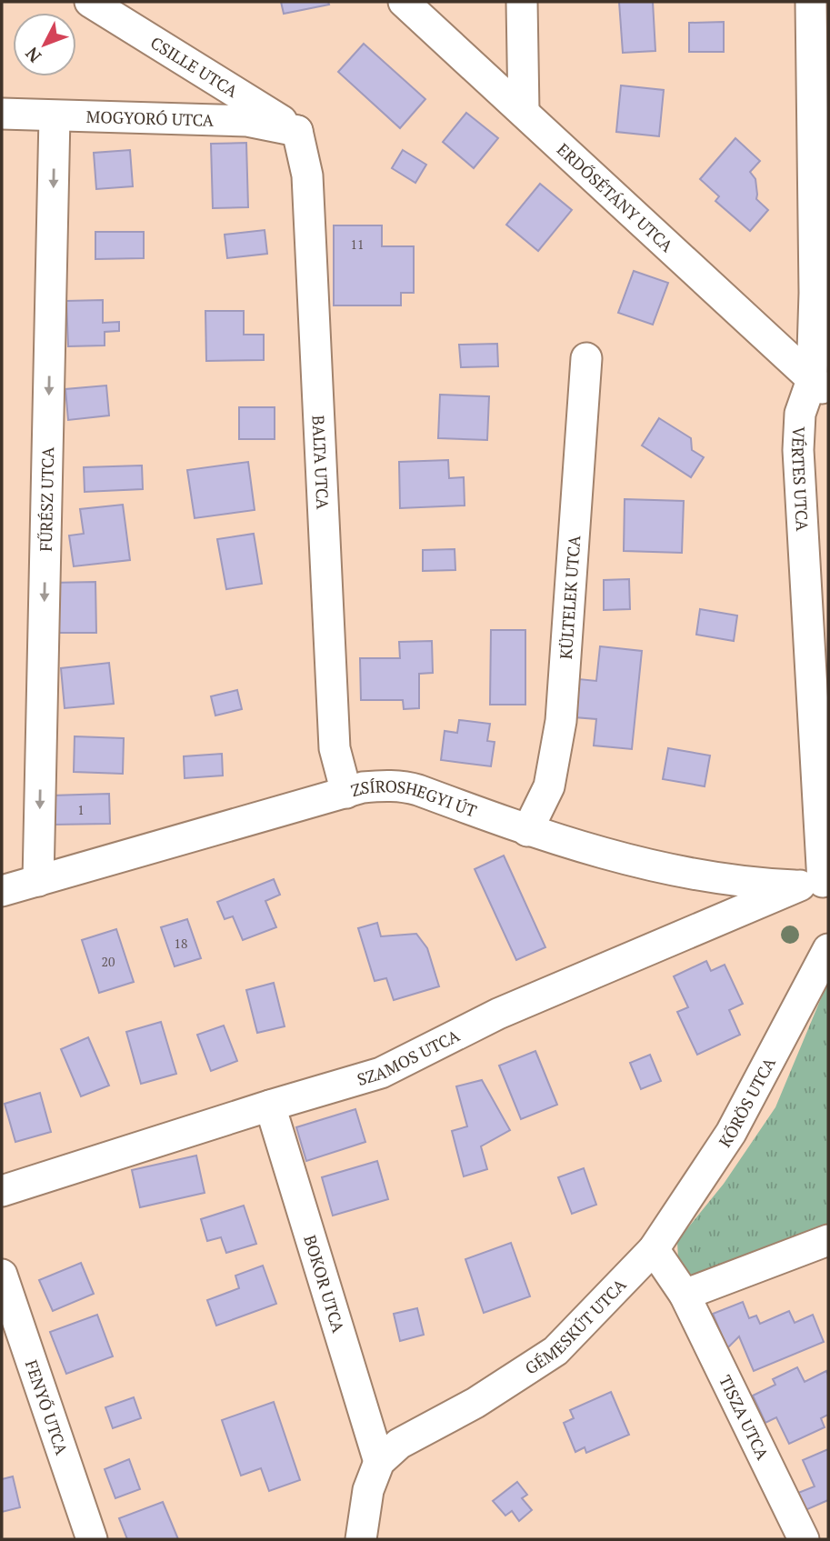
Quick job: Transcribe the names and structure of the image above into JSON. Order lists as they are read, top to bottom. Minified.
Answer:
{"streets":{"street":["CSILLE UTCA","MOGYORÓ UTCA","ERDŐSÉTÁNY UTCA","BALTA UTCA","VÉRTES UTCA","FŰRÉSZ UTCA","KÜLTELEK UTCA","ZSÍROSHEGYI ÚT","SZAMOS UTCA","KŐRÖS UTCA","BOKOR UTCA","GÉMESKÚT UTCA","FENYŐ UTCA","TISZA UTCA"]},"crossings":[["CSILLE UTCA","MOGYORÓ UTCA"],["CSILLE UTCA","BALTA UTCA"],["MOGYORÓ UTCA","BALTA UTCA"],["MOGYORÓ UTCA","FŰRÉSZ UTCA"],["ERDŐSÉTÁNY UTCA","VÉRTES UTCA"],["BALTA UTCA","ZSÍROSHEGYI ÚT"],["VÉRTES UTCA","ZSÍROSHEGYI ÚT"],["VÉRTES UTCA","SZAMOS UTCA"],["FŰRÉSZ UTCA","ZSÍROSHEGYI ÚT"],["KÜLTELEK UTCA","ZSÍROSHEGYI ÚT"],["ZSÍROSHEGYI ÚT","SZAMOS UTCA"],["SZAMOS UTCA","BOKOR UTCA"],["KŐRÖS UTCA","GÉMESKÚT UTCA"],["BOKOR UTCA","GÉMESKÚT UTCA"]],"one_way":["FŰRÉSZ UTCA"],"house_numbers":["11","1","18","20"],"north":"bottom left"}
